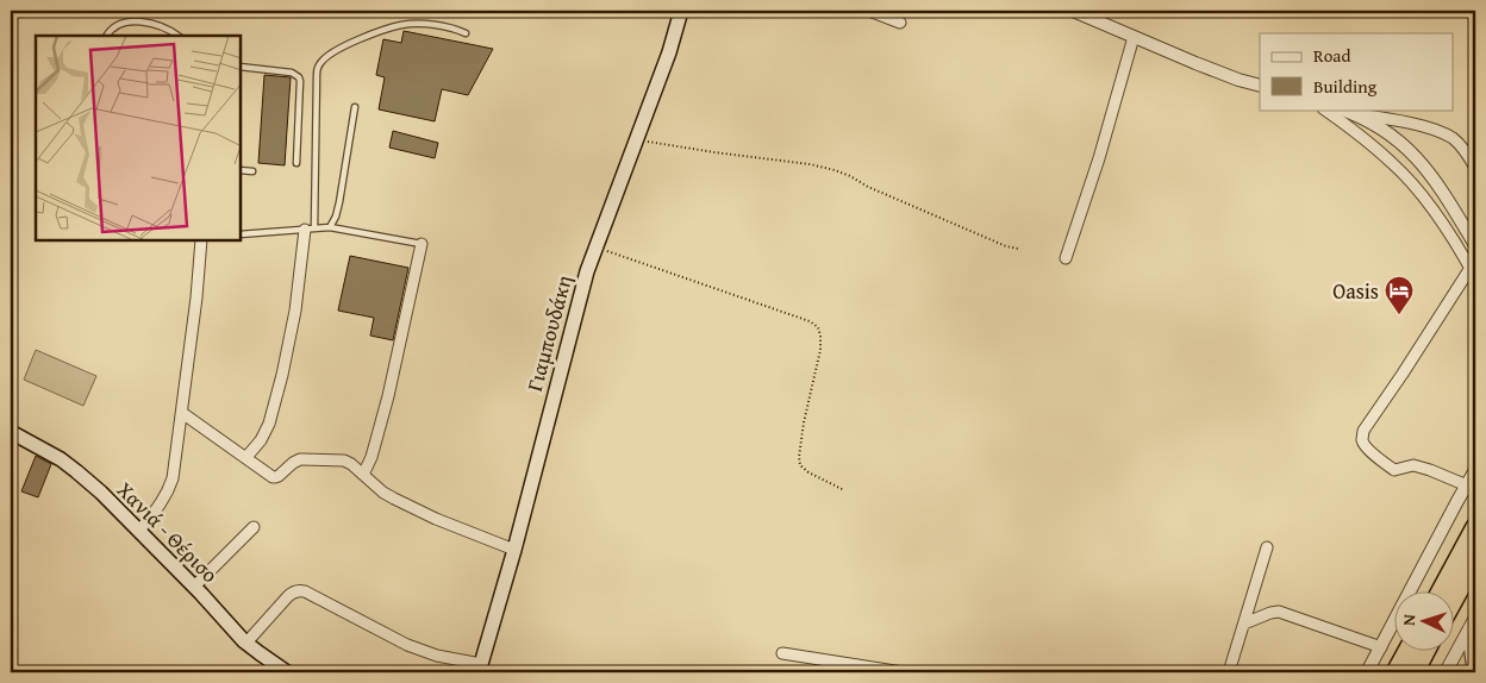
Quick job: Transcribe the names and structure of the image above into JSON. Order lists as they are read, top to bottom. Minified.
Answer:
{"streets":{"main road":["Γιαμπουδάκη","Χανιά - Θέρισο"]},"places":{"hotel":["Oasis"]},"legend":["Road","Building"],"north":"left"}
